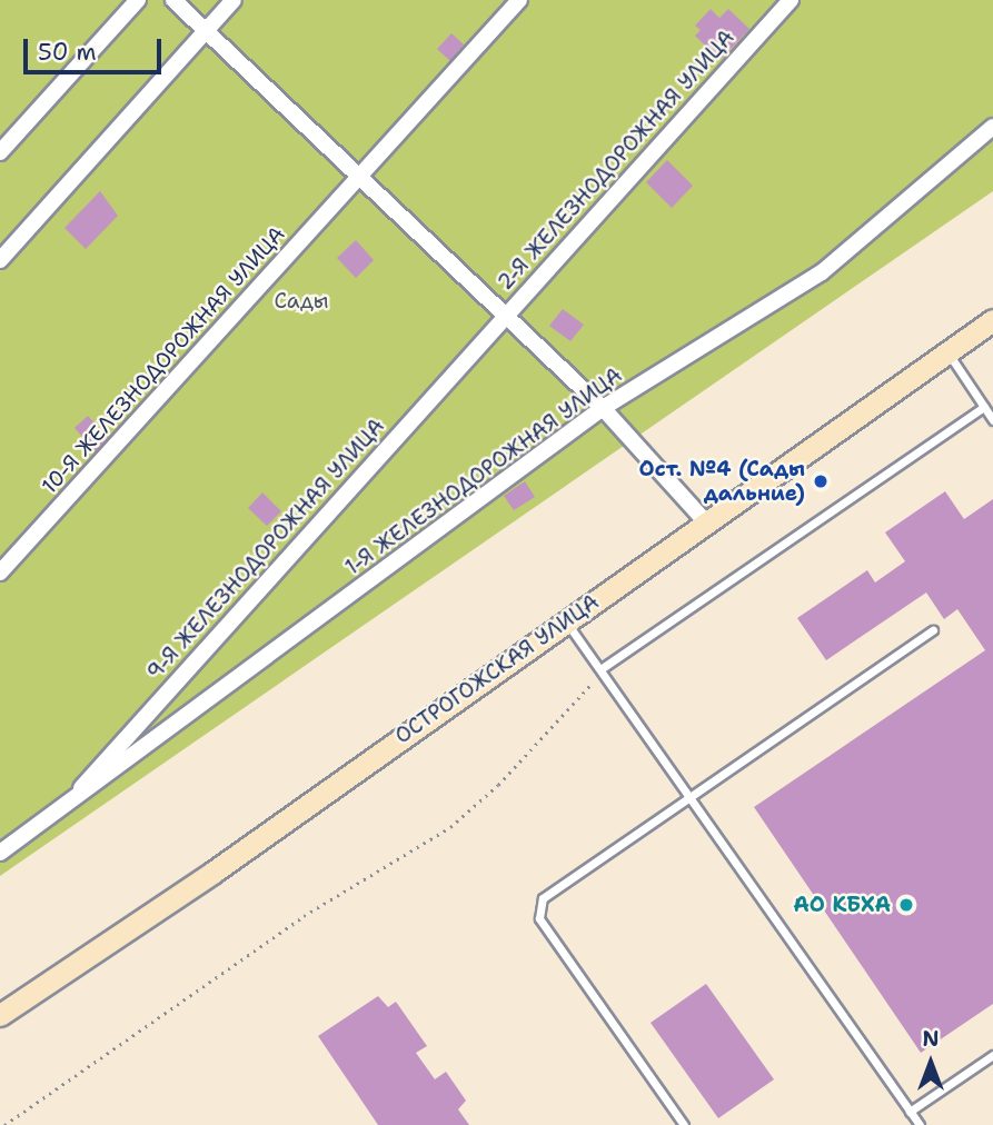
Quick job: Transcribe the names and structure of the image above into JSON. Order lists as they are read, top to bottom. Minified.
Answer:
{"streets":{"street":["2-Я ЖЕЛЕЗНОДОРОЖНАЯ УЛИЦА","10-Я ЖЕЛЕЗНОДОРОЖНАЯ УЛИЦА","1-Я ЖЕЛЕЗНОДОРОЖНАЯ УЛИЦА","9-Я ЖЕЛЕЗНОДОРОЖНАЯ УЛИЦА","ОСТРОГОЖСКАЯ УЛИЦА"]},"crossings":[["2-Я ЖЕЛЕЗНОДОРОЖНАЯ УЛИЦА","9-Я ЖЕЛЕЗНОДОРОЖНАЯ УЛИЦА"],["1-Я ЖЕЛЕЗНОДОРОЖНАЯ УЛИЦА","9-Я ЖЕЛЕЗНОДОРОЖНАЯ УЛИЦА"]],"parks":["Сады"],"places":["Ост. №4 (Сады дальние)","АО КБХА"],"scale_bar":"50 m","north":"top"}
